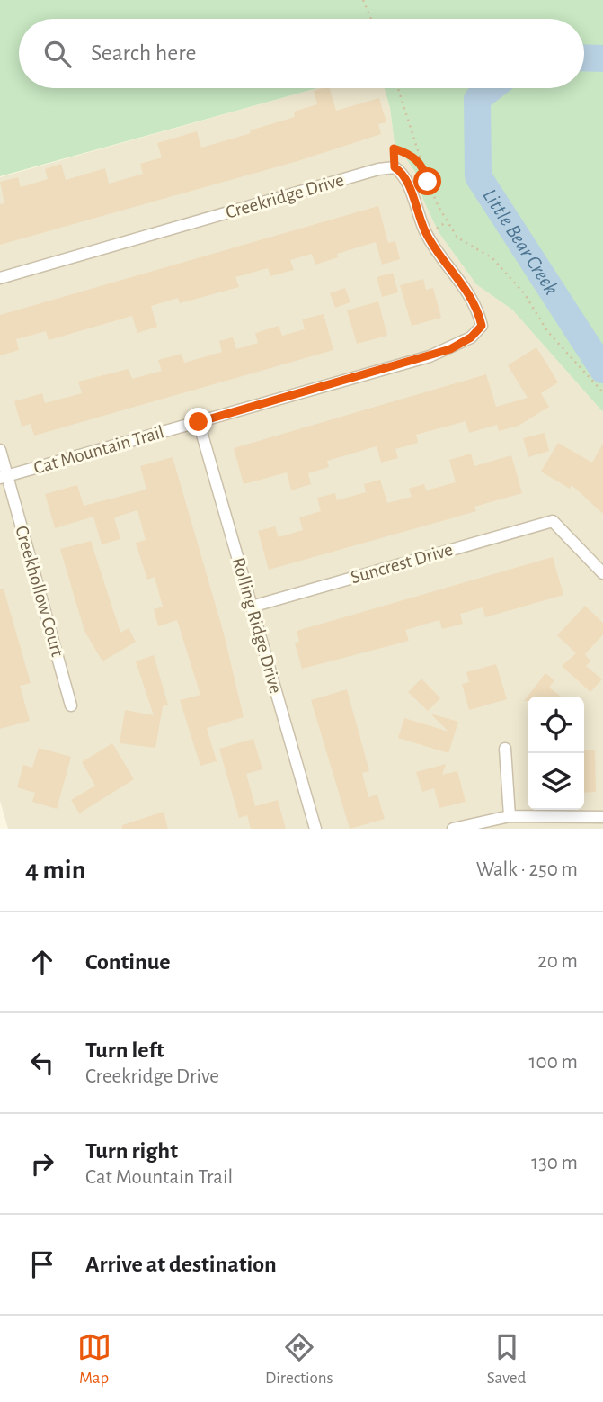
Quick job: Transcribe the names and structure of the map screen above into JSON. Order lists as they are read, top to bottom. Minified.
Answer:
{"streets":{"street":["Creekridge Drive","Cat Mountain Trail","Suncrest Drive","Creekhollow Court","Rolling Ridge Drive"]},"crossings":[["Creekridge Drive","Cat Mountain Trail"],["Cat Mountain Trail","Creekhollow Court"],["Cat Mountain Trail","Rolling Ridge Drive"],["Suncrest Drive","Rolling Ridge Drive"]],"water":["Little Bear Creek"],"page":{"search":"Search here","heading":["4 min","Walk · 250 m"],"list":[["Continue","20 m"],["Turn left","Creekridge Drive","100 m"],["Turn right","Cat Mountain Trail","130 m"],"Arrive at destination"],"nav":["Map","Directions","Saved"]}}
